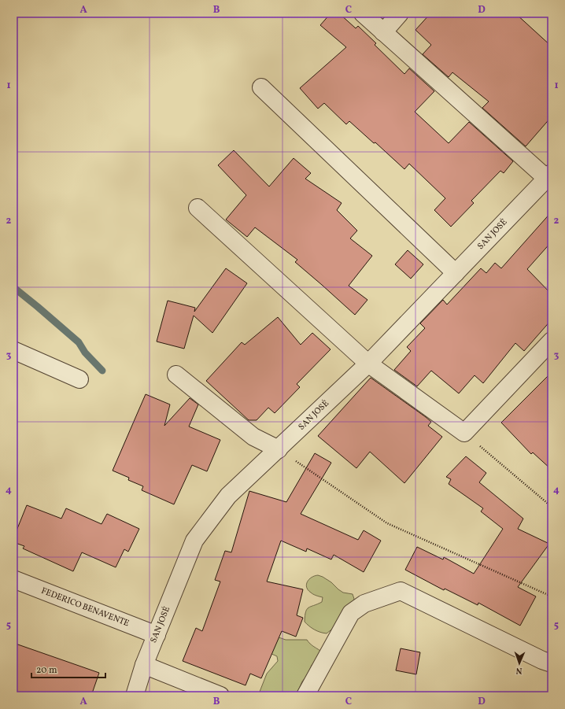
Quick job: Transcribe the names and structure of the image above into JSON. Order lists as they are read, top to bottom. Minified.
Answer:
{"streets":{"street":["SAN JOSÉ","FEDERICO BENAVENTE"]},"crossings":[["SAN JOSÉ","FEDERICO BENAVENTE"]],"scale_bar":"20 m","north":"bottom","grid":{"columns":["A","B","C","D"],"rows":["1","2","3","4","5"]}}
